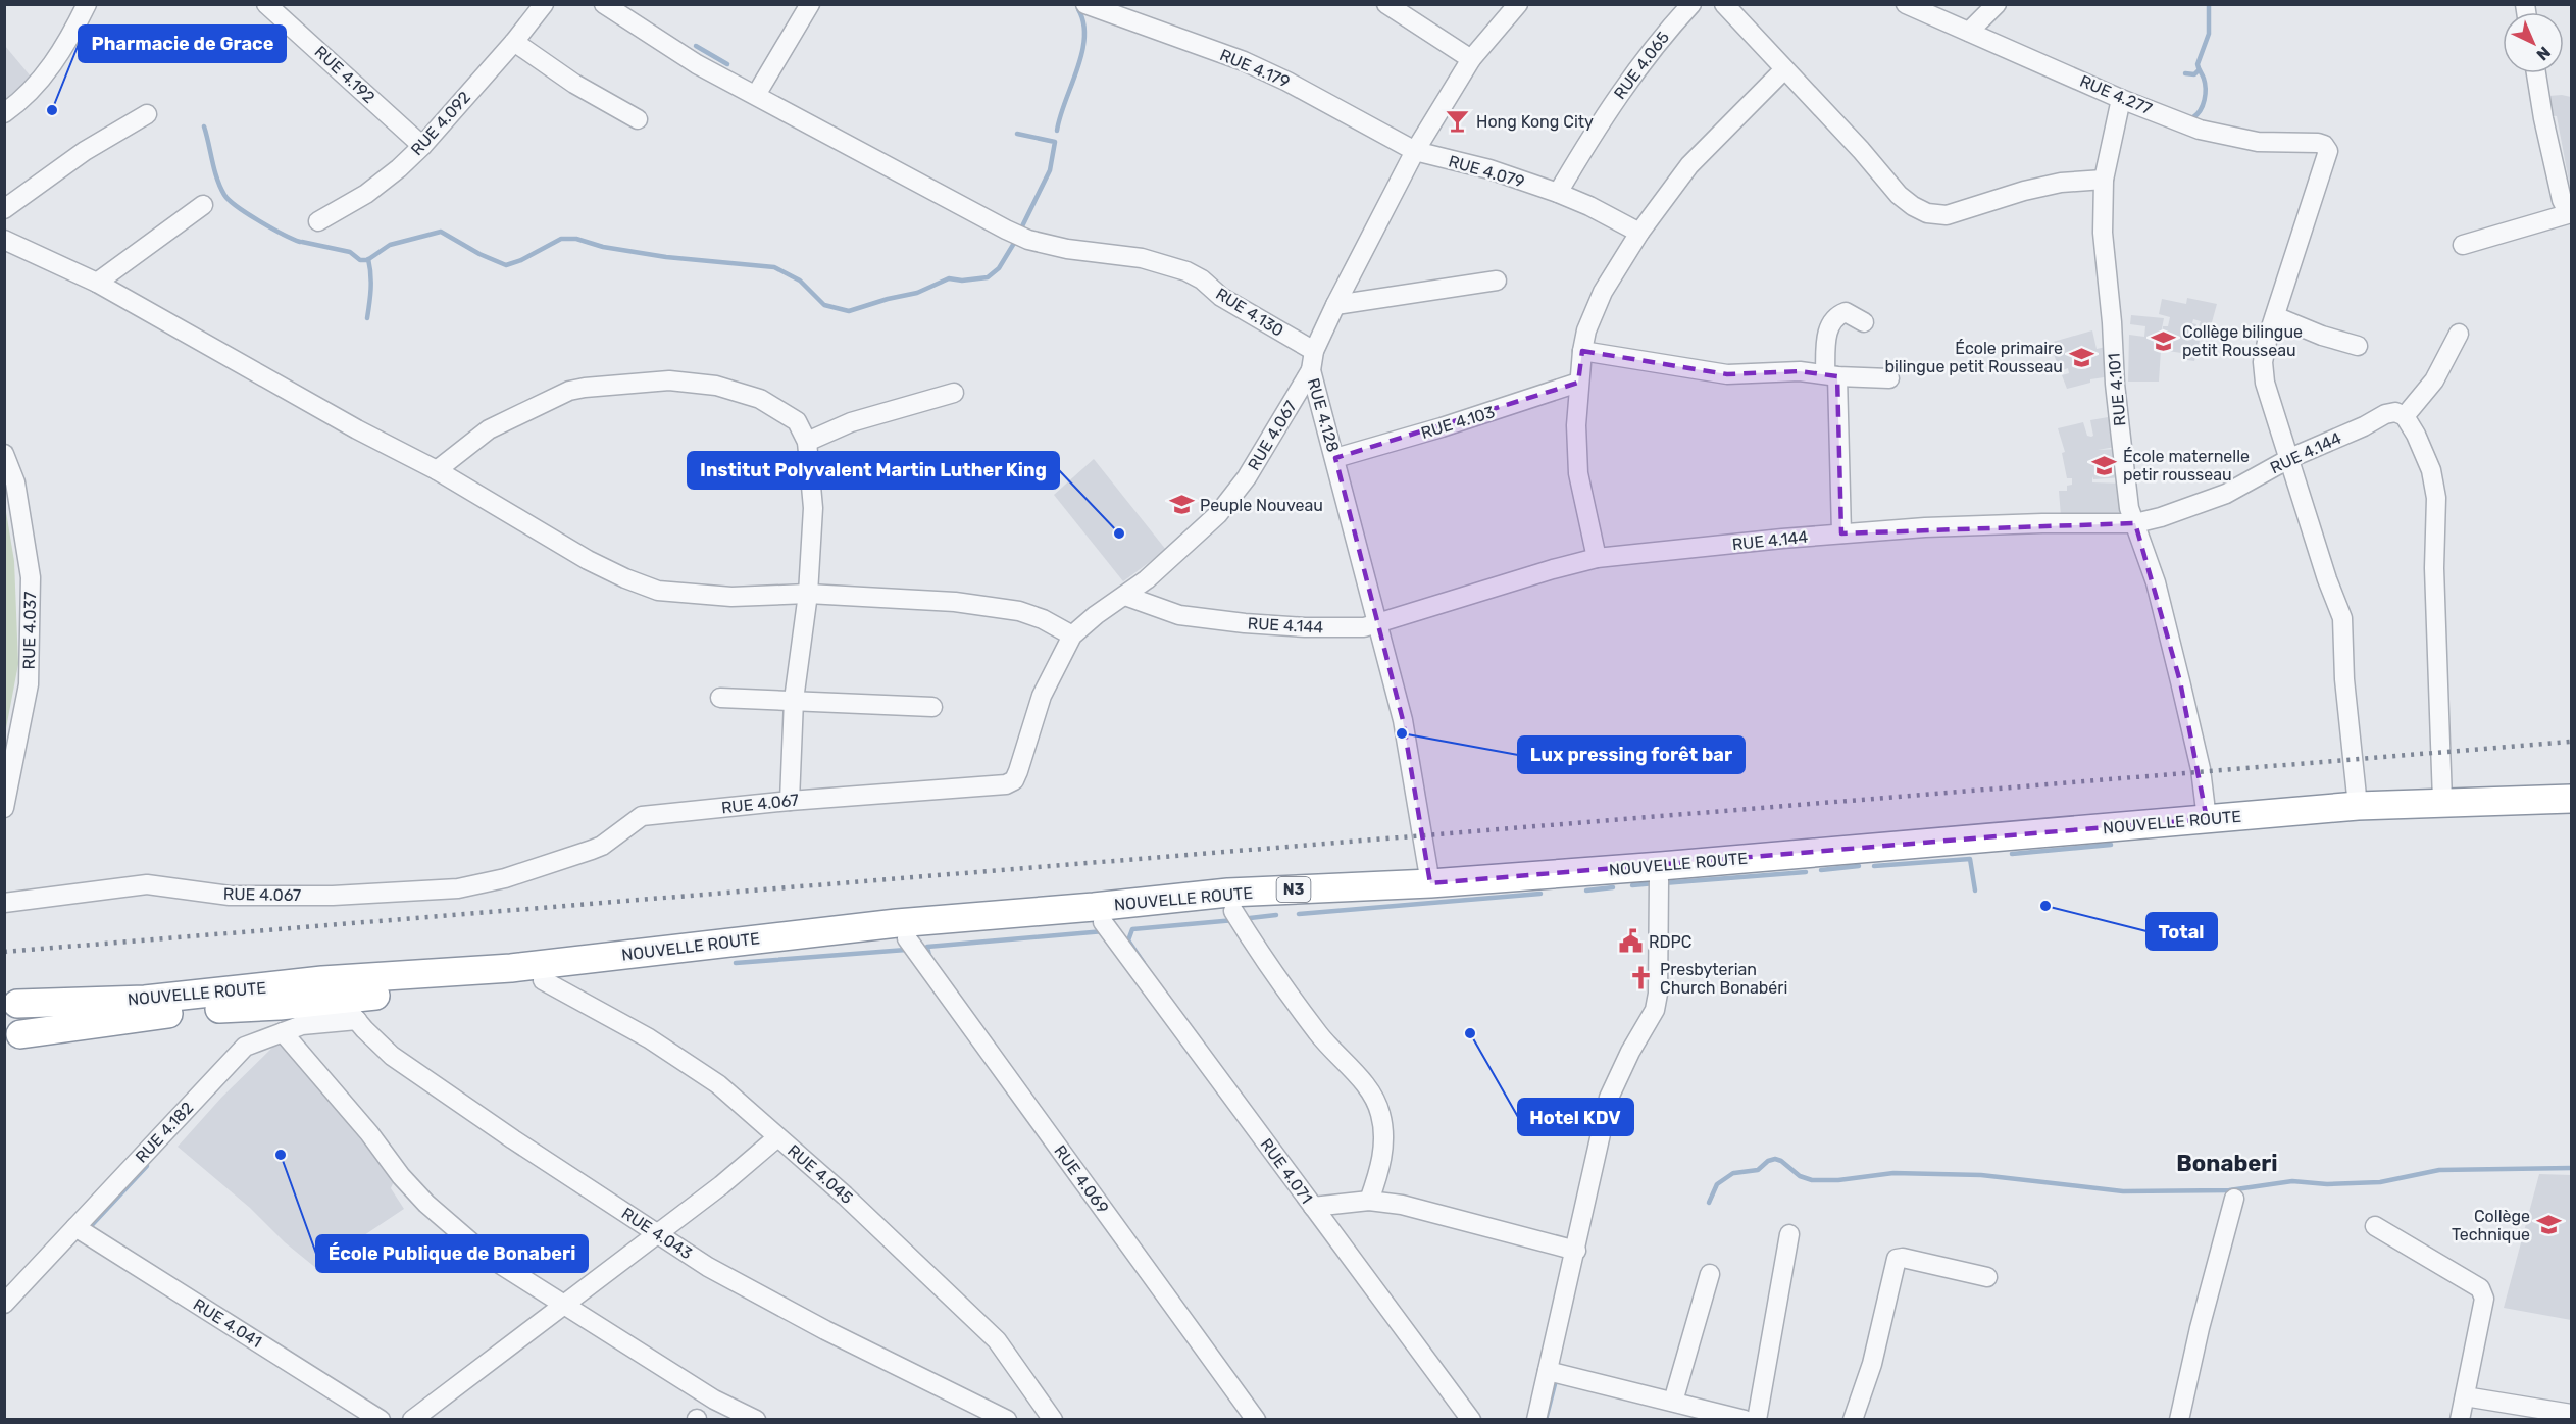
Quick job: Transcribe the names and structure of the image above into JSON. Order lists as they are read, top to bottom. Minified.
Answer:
{"streets":{"highway":["NOUVELLE ROUTE","N3"],"street":["RUE 4.065","RUE 4.179","RUE 4.192","RUE 4.277","RUE 4.092","RUE 4.079","RUE 4.130","RUE 4.101","RUE 4.128","RUE 4.103","RUE 4.067","RUE 4.144","RUE 4.037","RUE 4.182","RUE 4.071","RUE 4.045","RUE 4.069","RUE 4.043","RUE 4.041"]},"crossings":[["RUE 4.065","RUE 4.079"],["RUE 4.179","RUE 4.079"],["RUE 4.179","RUE 4.128"],["RUE 4.192","RUE 4.092"],["RUE 4.277","RUE 4.101"],["RUE 4.079","RUE 4.128"],["RUE 4.130","RUE 4.128"],["RUE 4.101","RUE 4.144"],["RUE 4.101","NOUVELLE ROUTE"],["RUE 4.128","RUE 4.103"],["RUE 4.128","RUE 4.067"],["RUE 4.128","RUE 4.144"],["RUE 4.128","NOUVELLE ROUTE"],["RUE 4.067","RUE 4.144"],["NOUVELLE ROUTE","RUE 4.071"],["NOUVELLE ROUTE","RUE 4.045"],["NOUVELLE ROUTE","RUE 4.069"],["NOUVELLE ROUTE","RUE 4.043"],["RUE 4.182","RUE 4.043"],["RUE 4.182","RUE 4.041"]],"districts":["Bonaberi"],"places":{"other":["Pharmacie de Grace","Institut Polyvalent Martin Luther King","Lux pressing forêt bar","Total","Hotel KDV","École Publique de Bonaberi"],"bar":["Hong Kong City"],"school or university":["Collège bilingue petit Rousseau","École primaire bilingue petit Rousseau","École maternelle petir rousseau","Peuple Nouveau","Collège Technique"],"public building":["RDPC"],"church":["Presbyterian Church Bonabéri"]},"north":"bottom right"}
